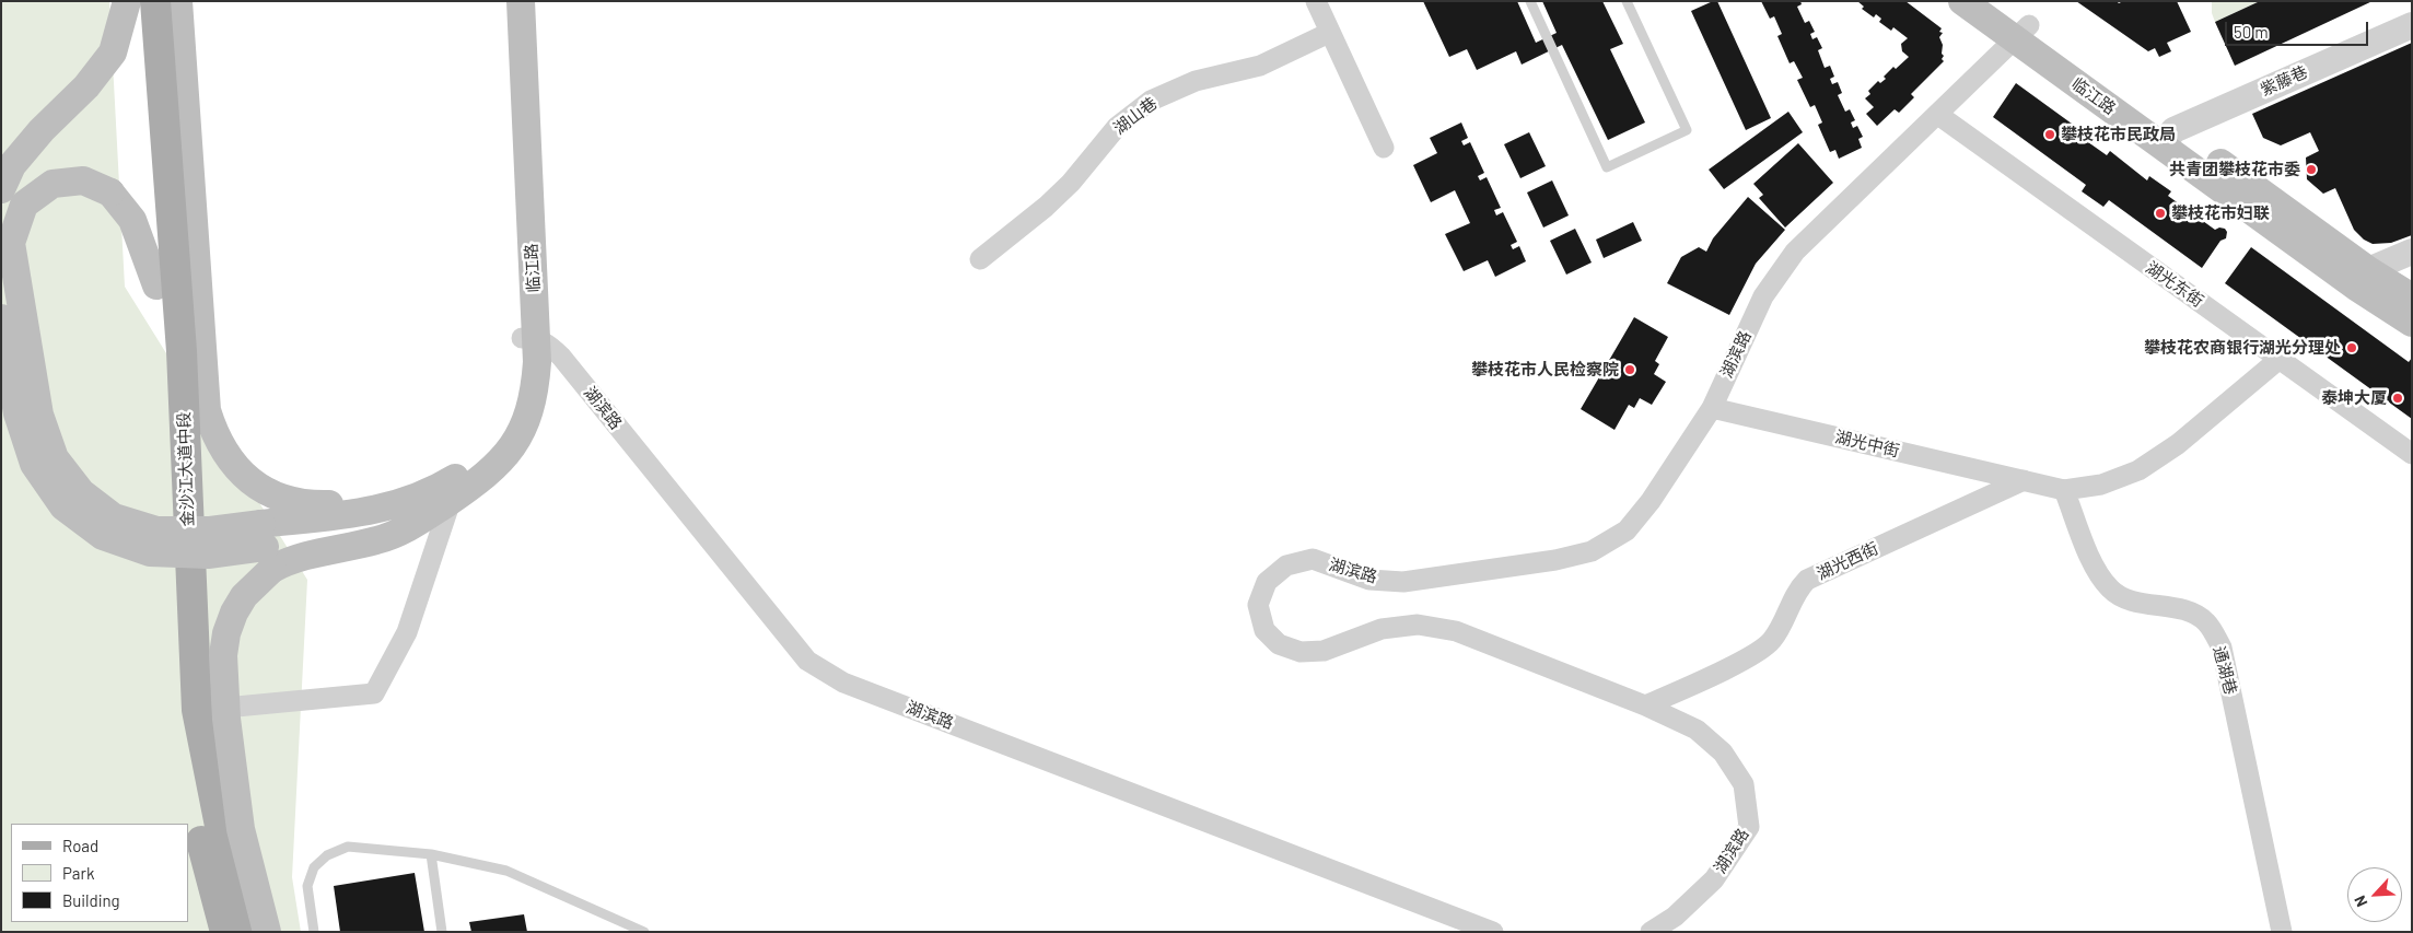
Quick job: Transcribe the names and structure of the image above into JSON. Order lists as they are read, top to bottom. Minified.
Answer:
{"streets":{"main road":["临江路","金沙江大道中段"],"street":["紫藤巷","湖山巷","湖光东街","湖滨路","湖光中街","湖光西街","通湖巷"]},"crossings":[["紫藤巷","临江路"],["临江路","湖滨路"],["湖光东街","湖滨路"],["湖滨路","湖光中街"],["湖滨路","湖光西街"],["湖光中街","湖光西街"],["湖光中街","通湖巷"]],"places":["攀枝花市民政局","共青团攀枝花市委","攀枝花市妇联","攀枝花农商银行湖光分理处","攀枝花市人民检察院","泰坤大厦"],"legend":["Road","Park","Building"],"scale_bar":"50 m","north":"bottom left"}
